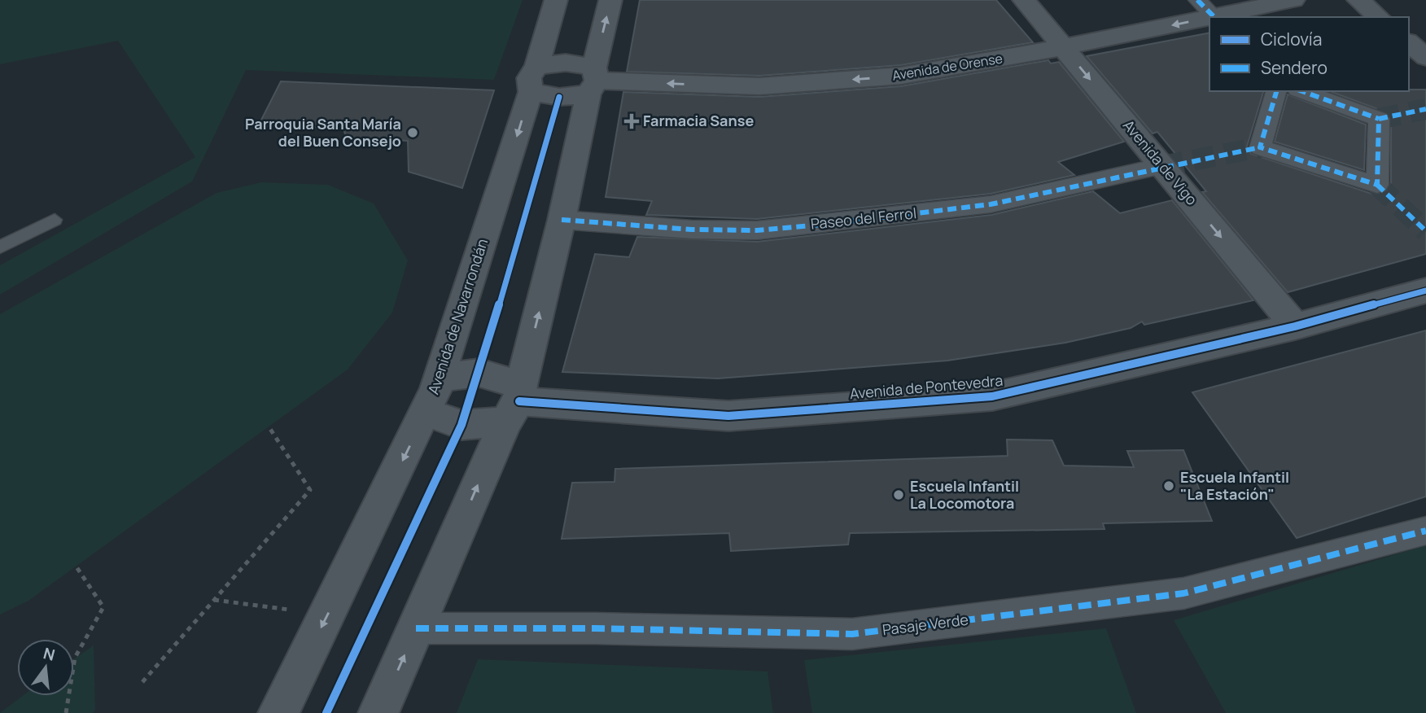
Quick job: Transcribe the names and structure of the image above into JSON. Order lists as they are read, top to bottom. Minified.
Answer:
{"streets":{"street":["Avenida de Orense","Avenida de Vigo","Paseo del Ferrol","Avenida de Navarrondán","Avenida de Pontevedra","Pasaje Verde"]},"crossings":[["Avenida de Orense","Avenida de Vigo"],["Avenida de Vigo","Paseo del Ferrol"],["Avenida de Vigo","Avenida de Pontevedra"]],"one_way":["Avenida de Orense","Avenida de Vigo"],"places":{"health":["Farmacia Sanse"],"other":["Parroquia Santa María del Buen Consejo","Escuela Infantil \"La Estación\"","Escuela Infantil La Locomotora"]},"legend":["Ciclovía","Sendero"],"north":"top"}
